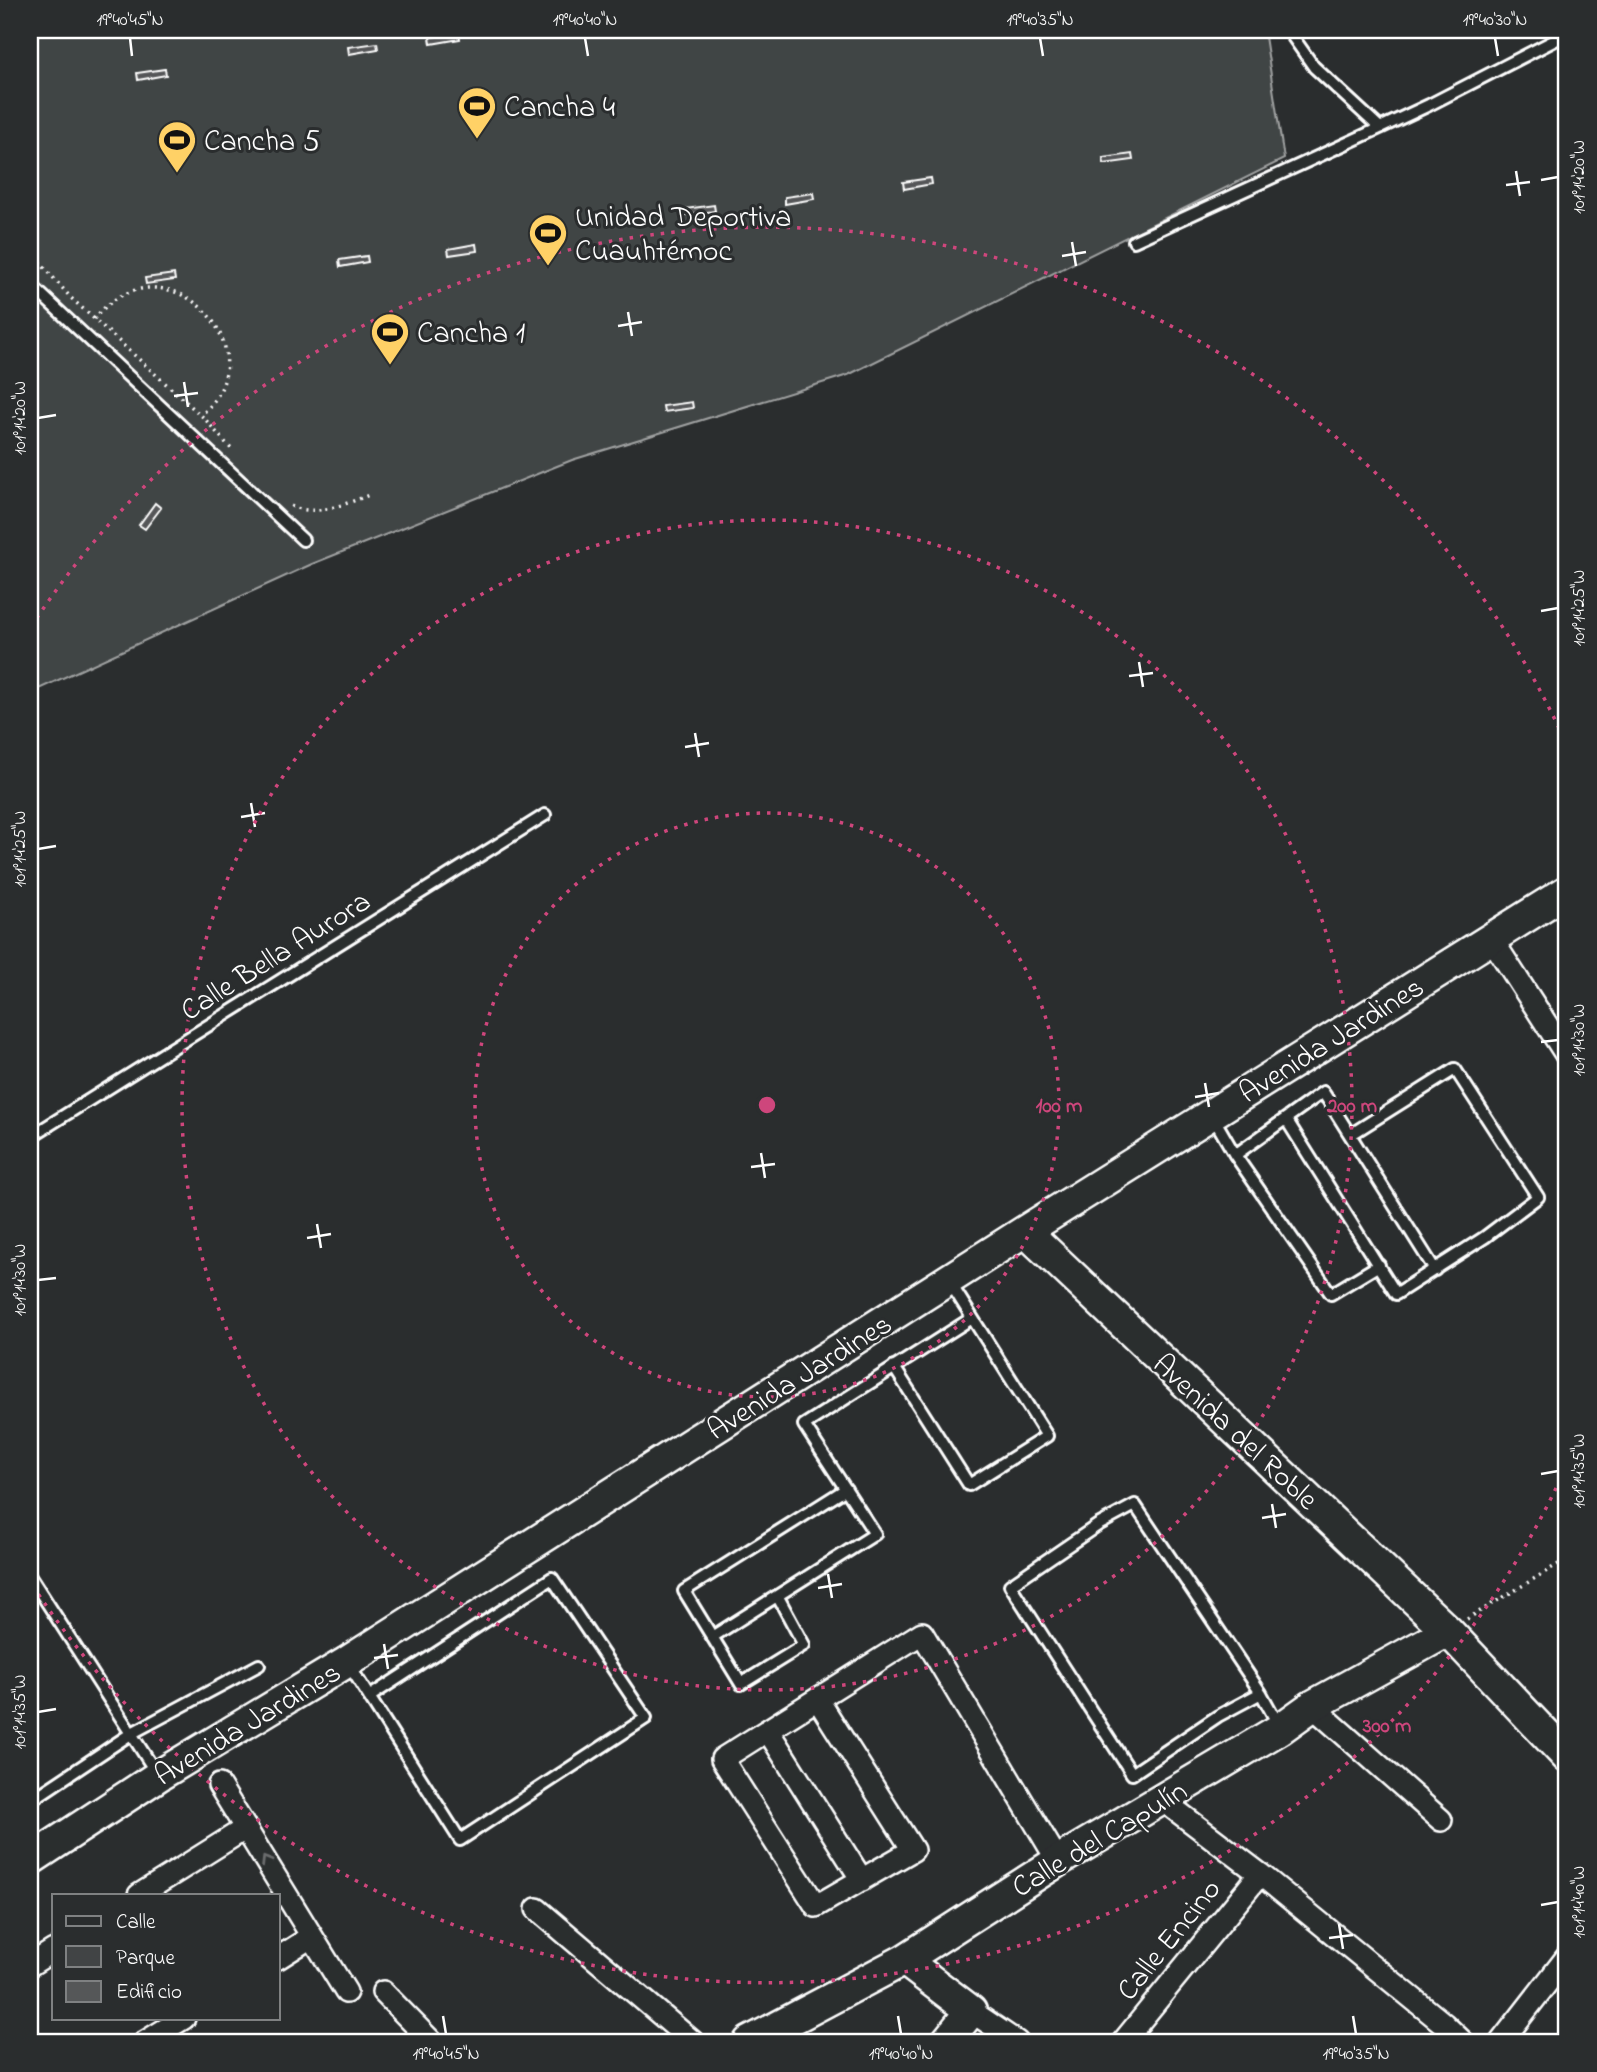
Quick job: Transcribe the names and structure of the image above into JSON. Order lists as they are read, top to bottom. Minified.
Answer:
{"streets":{"street":["Avenida Jardines","Avenida del Roble","Calle del Capulín","Calle Encino"],"lane":["Calle Bella Aurora"]},"crossings":[["Avenida Jardines","Avenida del Roble"],["Avenida del Roble","Calle del Capulín"]],"places":{"sports":["Cancha 4","Cancha 5","Unidad Deportiva Cuauhtémoc","Cancha 1"]},"legend":["Calle","Parque","Edificio"],"coordinates":["19°40'45\"N","19°40'40\"N","19°40'35\"N","19°40'30\"N","101°14'20\"W","101°14'25\"W","101°14'30\"W","101°14'35\"W","101°14'40\"W"],"rings":["100 m","200 m","300 m"]}
